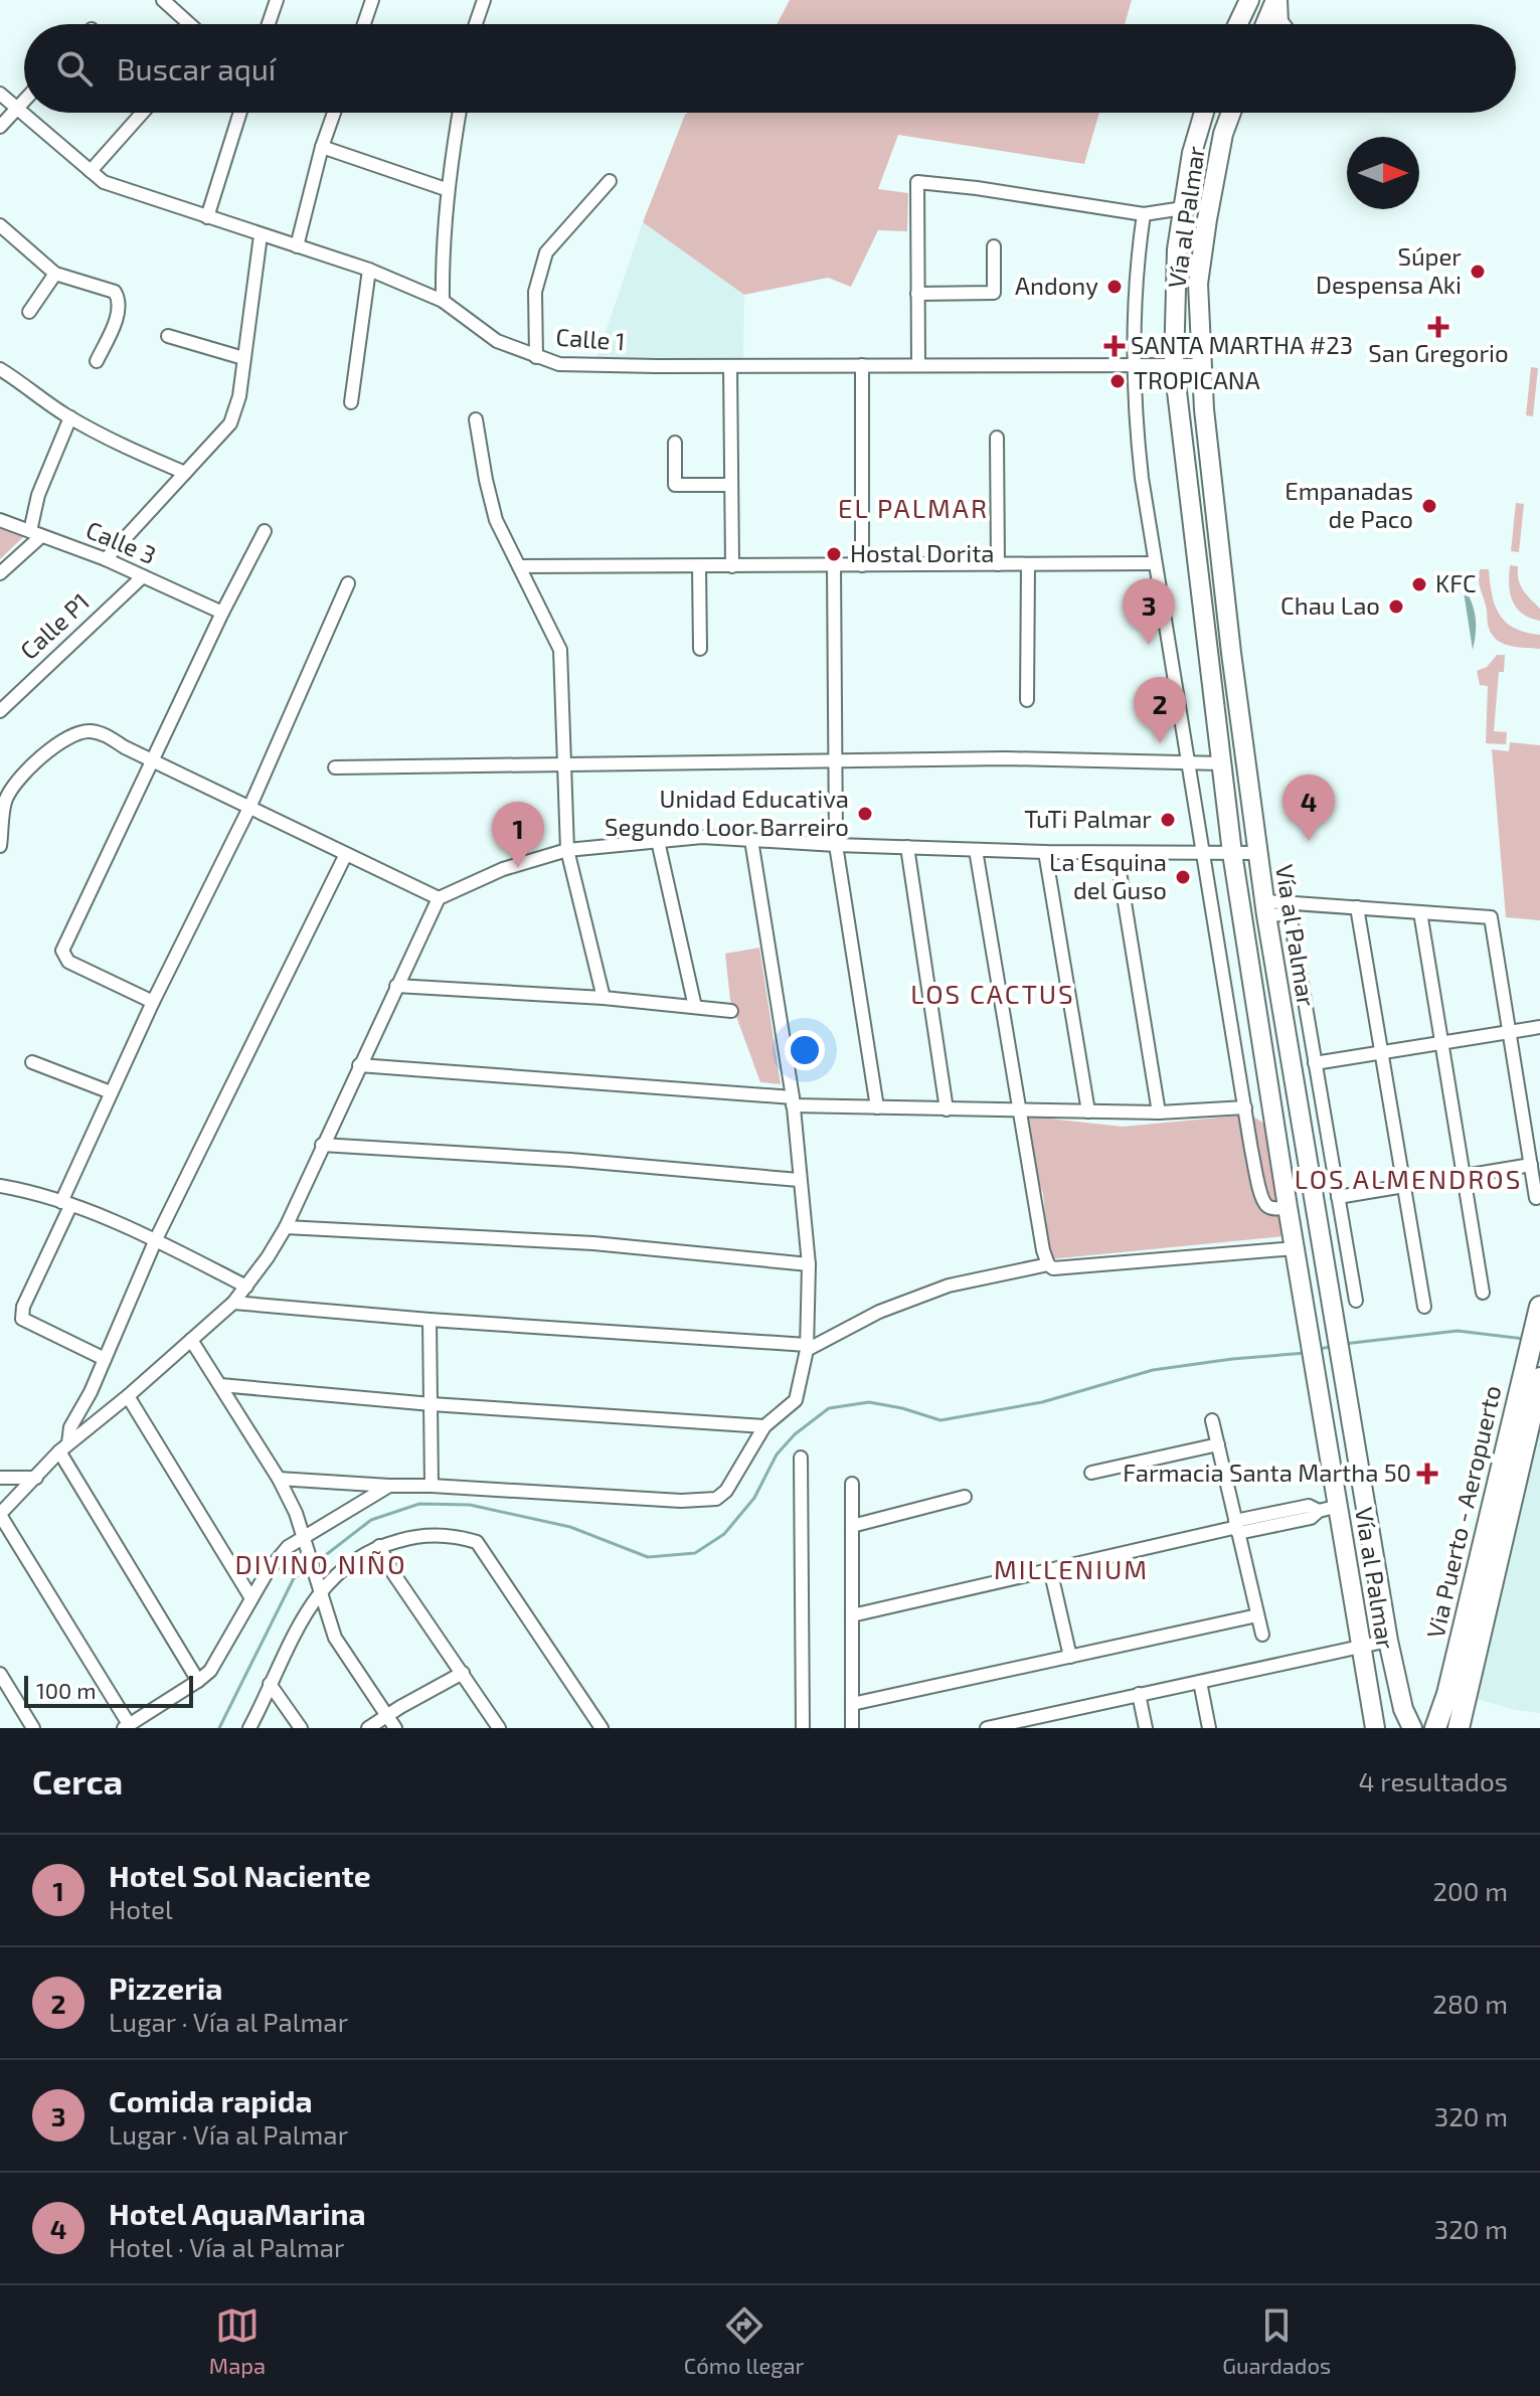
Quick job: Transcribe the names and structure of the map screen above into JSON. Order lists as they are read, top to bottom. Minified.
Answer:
{"streets":{"main road":["Vía al Palmar","Via Puerto - Aeropuerto"],"street":["Calle 1","Calle 3","Calle P1"]},"crossings":[["Vía al Palmar","Calle 1"],["Calle 3","Calle P1"]],"districts":["EL PALMAR","LOS CACTUS","LOS ALMENDROS","DIVINO NIÑO","MILLENIUM"],"places":{"other":["Súper Despensa Aki","Andony","TROPICANA","Empanadas de Paco","Hostal Dorita","KFC","Chau Lao","Unidad Educativa Segundo Loor Barreiro","TuTi Palmar","La Esquina del Guso"],"health":["San Gregorio","SANTA MARTHA #23","Farmacia Santa Martha 50"]},"scale_bar":"100 m","north":"right","page":{"search":"Buscar aquí","pins":["3","2","4","1"],"scale":"100 m","heading":["Cerca","4 resultados"],"list":[{"mark":"1","name":"Hotel Sol Naciente","note":"Hotel","value":"200 m"},{"mark":"2","name":"Pizzeria","note":"Lugar · Vía al Palmar","value":"280 m"},{"mark":"3","name":"Comida rapida","note":"Lugar · Vía al Palmar","value":"320 m"},{"mark":"4","name":"Hotel AquaMarina","note":"Hotel · Vía al Palmar","value":"320 m"}],"nav":["Mapa","Cómo llegar","Guardados"]}}
